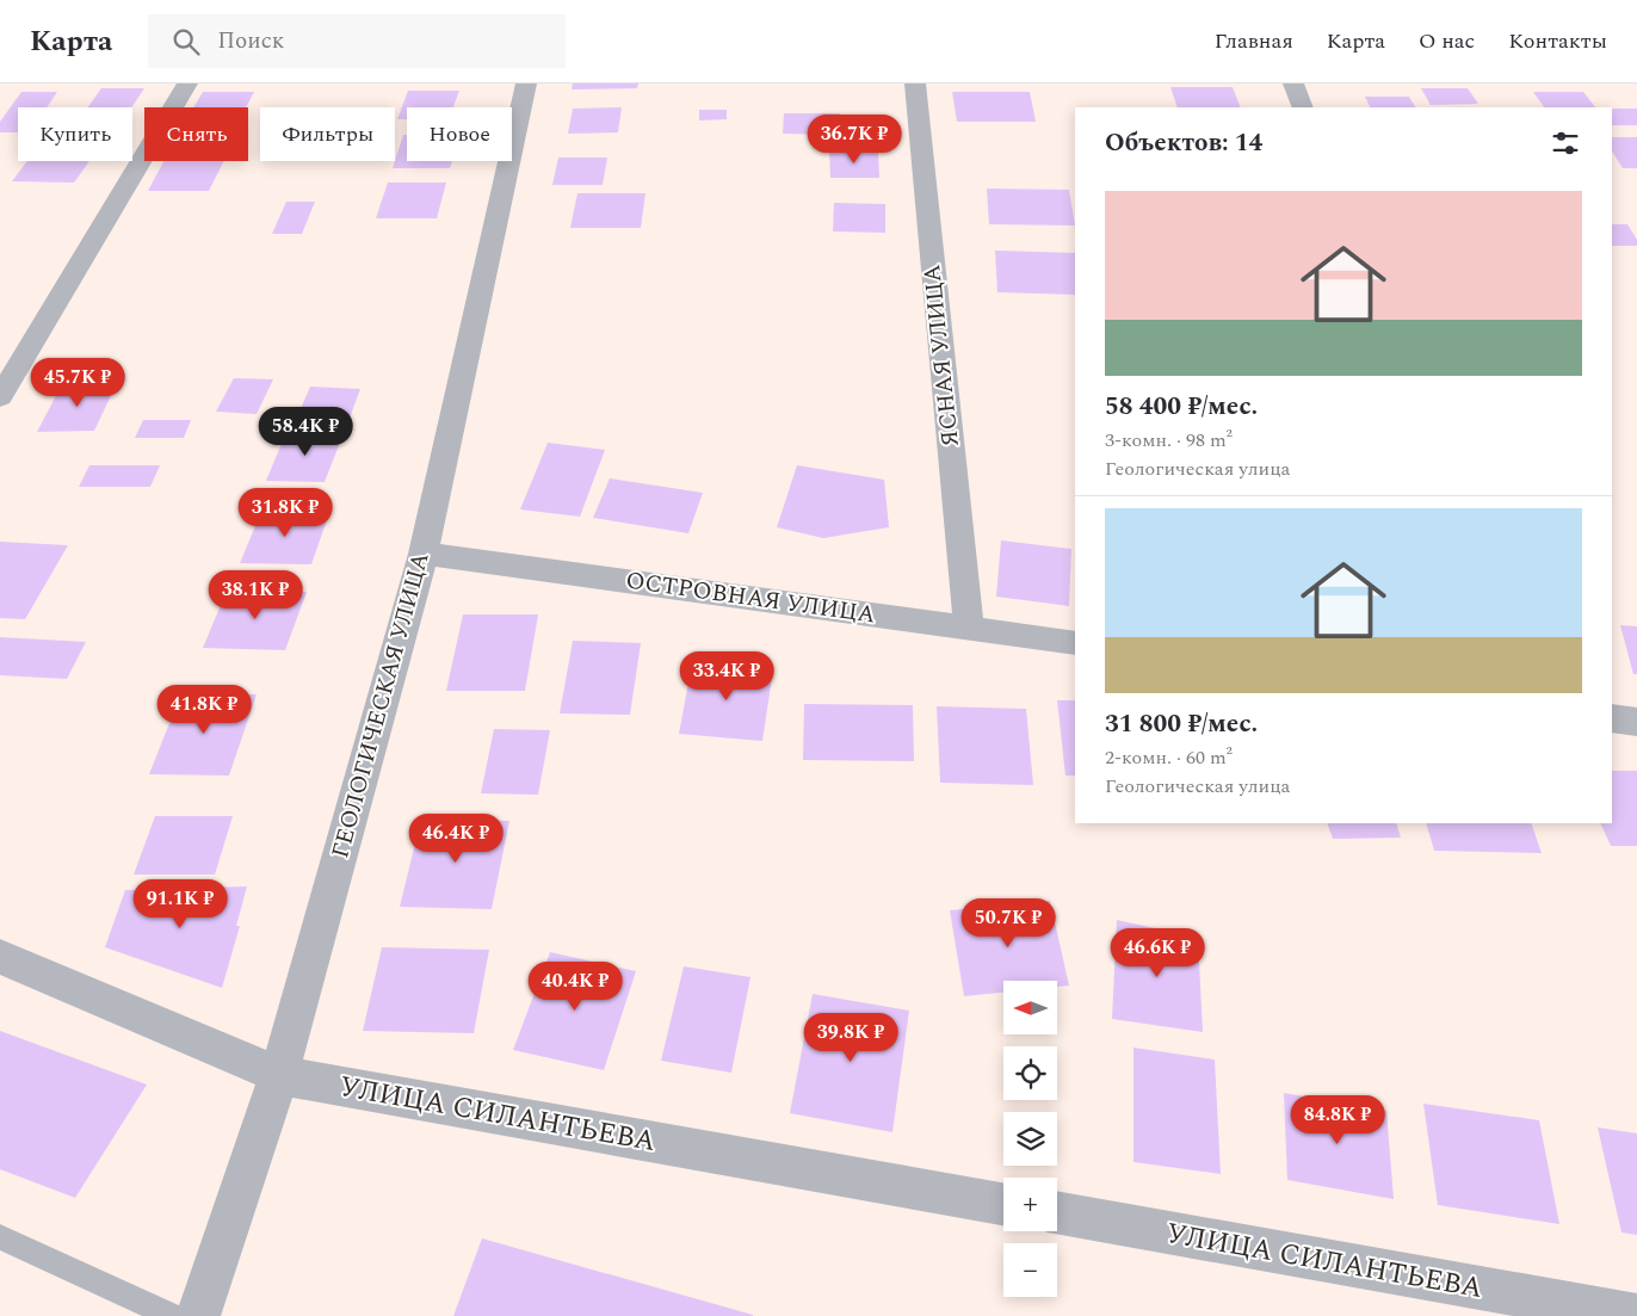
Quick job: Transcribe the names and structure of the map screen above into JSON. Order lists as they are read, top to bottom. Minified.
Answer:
{"streets":{"street":["ЯСНАЯ УЛИЦА","ОСТРОВНАЯ УЛИЦА","ГЕОЛОГИЧЕСКАЯ УЛИЦА","УЛИЦА СИЛАНТЬЕВА"]},"crossings":[["ЯСНАЯ УЛИЦА","ОСТРОВНАЯ УЛИЦА"],["ОСТРОВНАЯ УЛИЦА","ГЕОЛОГИЧЕСКАЯ УЛИЦА"],["ГЕОЛОГИЧЕСКАЯ УЛИЦА","УЛИЦА СИЛАНТЬЕВА"]],"north":"left","page":{"header":"Карта","search":"Поиск","nav":["Главная","Карта","О нас","Контакты"],"chip":["Купить","Снять","Фильтры","Новое"],"heading":"Объектов: 14","price":["36.7K ₽","45.7K ₽","58.4K ₽","31.8K ₽","38.1K ₽","33.4K ₽","41.8K ₽","46.4K ₽","91.1K ₽","50.7K ₽","46.6K ₽","40.4K ₽","39.8K ₽","84.8K ₽"],"list":[{"name":"58 400 ₽/мес.","note":"3-комн. · 98 m² · Геологическая улица"},{"name":"31 800 ₽/мес.","note":"2-комн. · 60 m² · Геологическая улица"}],"map_buttons":["+","−"]}}
